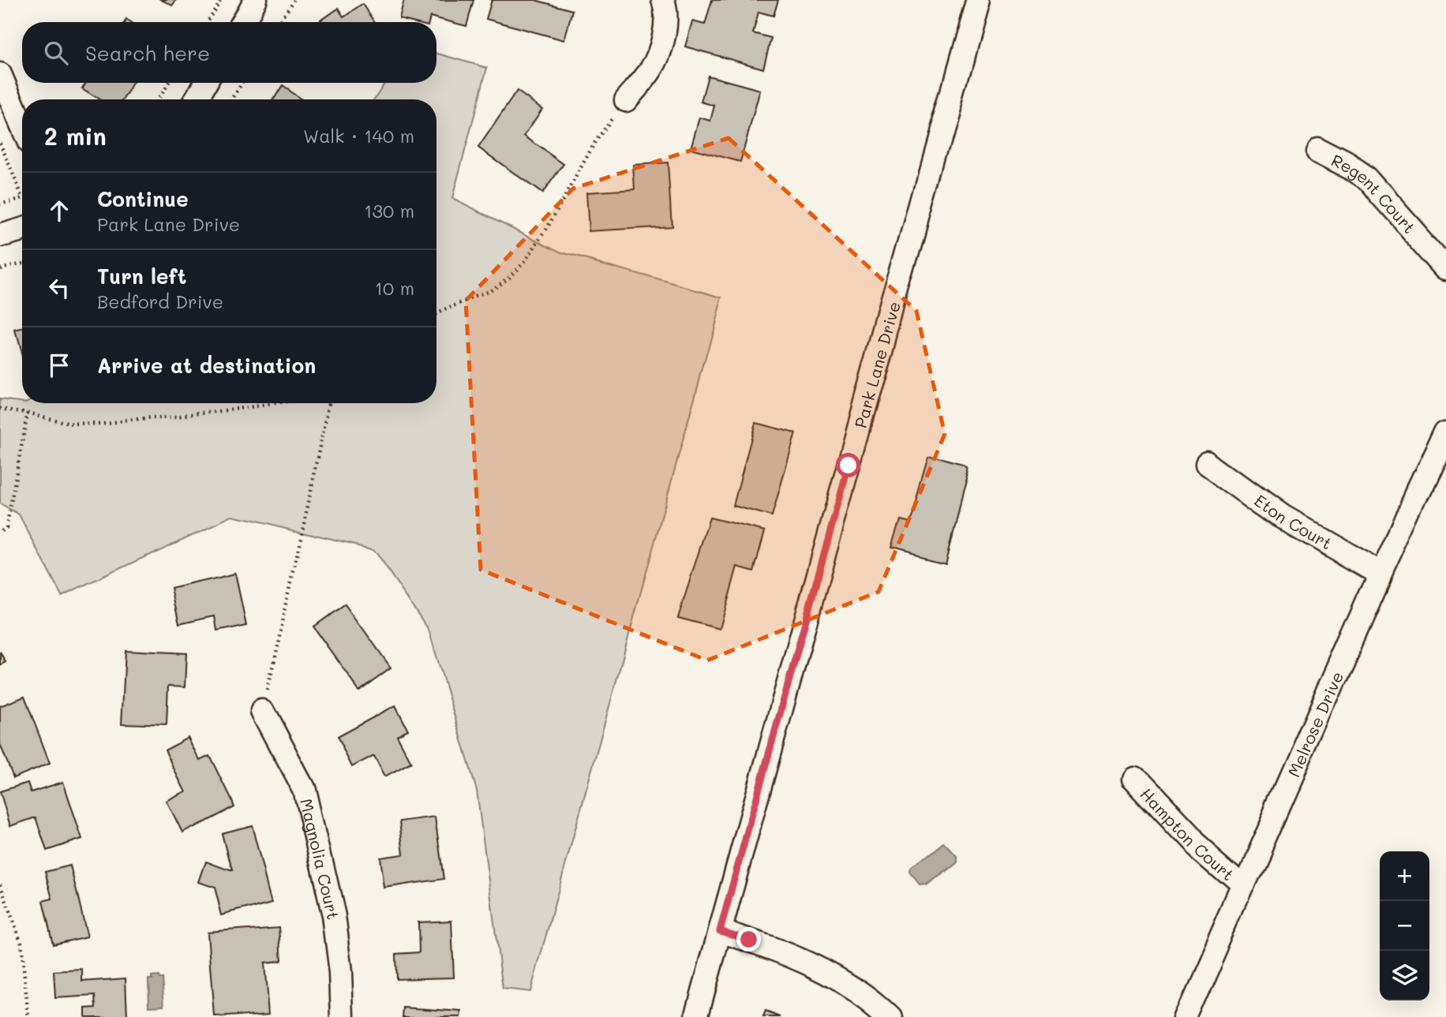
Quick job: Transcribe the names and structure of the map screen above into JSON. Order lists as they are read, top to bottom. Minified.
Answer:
{"streets":{"street":["Regent Court","Park Lane Drive","Eton Court","Melrose Drive","Hampton Court","Magnolia Court"]},"crossings":[["Eton Court","Melrose Drive"],["Melrose Drive","Hampton Court"]],"page":{"search":"Search here","heading":["2 min","Walk · 140 m"],"list":[["Continue","Park Lane Drive","130 m"],["Turn left","Bedford Drive","10 m"],"Arrive at destination"],"map_buttons":["+","−"]}}
